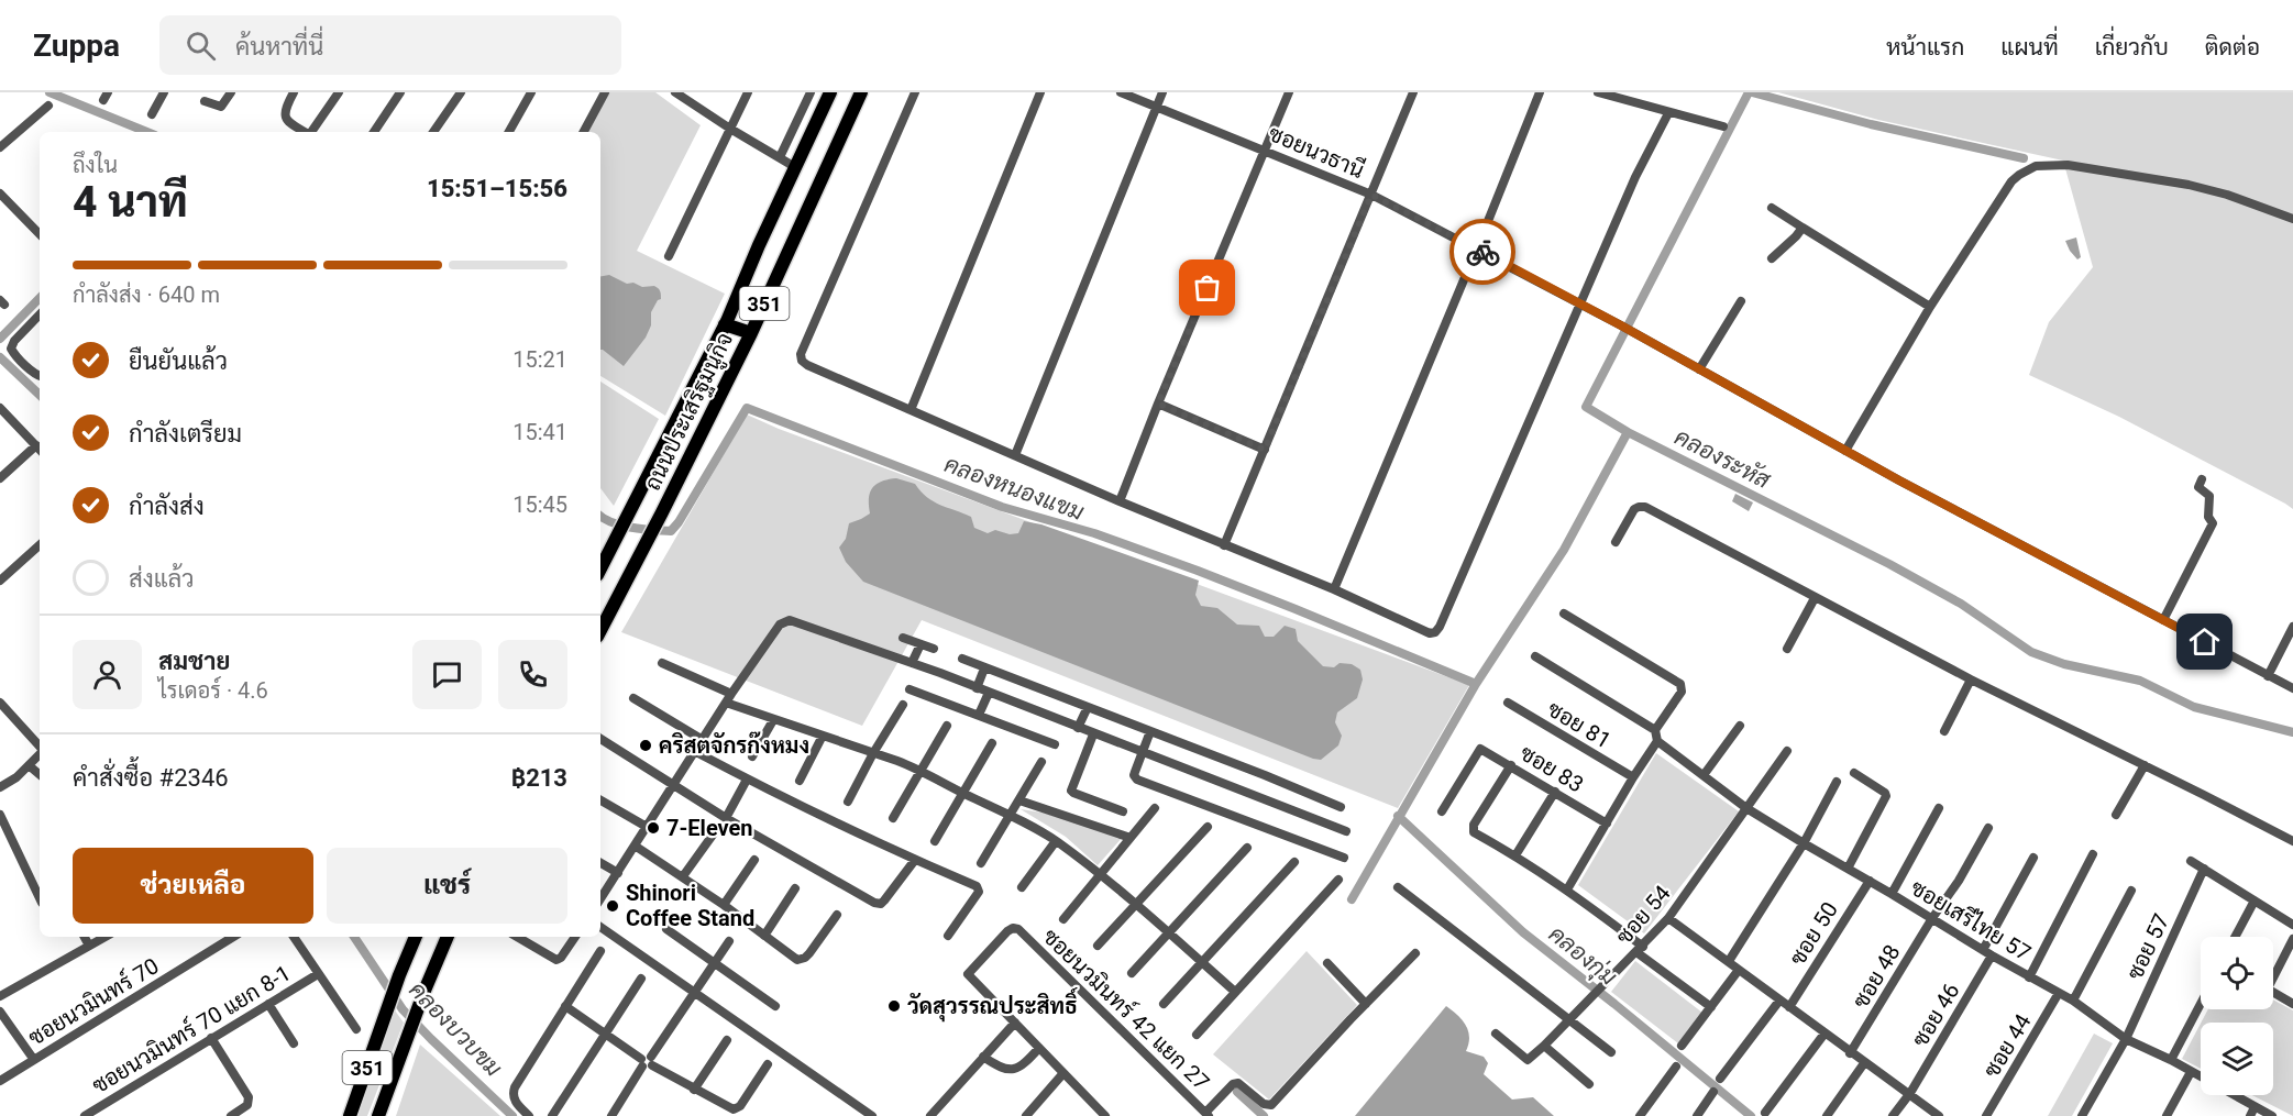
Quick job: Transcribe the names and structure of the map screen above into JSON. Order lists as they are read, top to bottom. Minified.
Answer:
{"streets":{"main road":["351","ถนนประเสริฐมนูกิจ"],"street":["ซอยนวธานี","ซอย 81","ซอย 83","ซอย 54","ซอยเสรีไทย 57","ซอย 50","ซอย 57","ซอย 48","ซอยนวมินทร์ 70","ซอยนวมินทร์ 42 แยก 27","ซอย 46","ซอยนวมินทร์ 70 แยก 8-1","ซอย 44"]},"crossings":[["ซอย 54","ซอยเสรีไทย 57"],["ซอยเสรีไทย 57","ซอย 50"],["ซอยเสรีไทย 57","ซอย 57"],["ซอยเสรีไทย 57","ซอย 48"],["ซอยเสรีไทย 57","ซอย 46"],["ซอยเสรีไทย 57","ซอย 44"]],"water":["คลองระหัส","คลองหนองแขม","คลองกุ่ม","คลองบวบขม"],"places":["คริสตจักรก๊งหมง","7-Eleven","Shinori Coffee Stand","วัดสุวรรณประสิทธิ์"],"page":{"header":"Zuppa","search":"ค้นหาที่นี่","nav":["หน้าแรก","แผนที่","เกี่ยวกับ","ติดต่อ"],"heading":["4 นาที","ถึงใน","15:51–15:56"],"panel":["สมชาย","ไรเดอร์ · 4.6","คำสั่งซื้อ #2346","฿213"],"bar":"กำลังส่ง · 640 m","list":[["ยืนยันแล้ว","15:21"],["กำลังเตรียม","15:41"],["กำลังส่ง","15:45"],"ส่งแล้ว"],"buttons":["ช่วยเหลือ","แชร์"]}}
